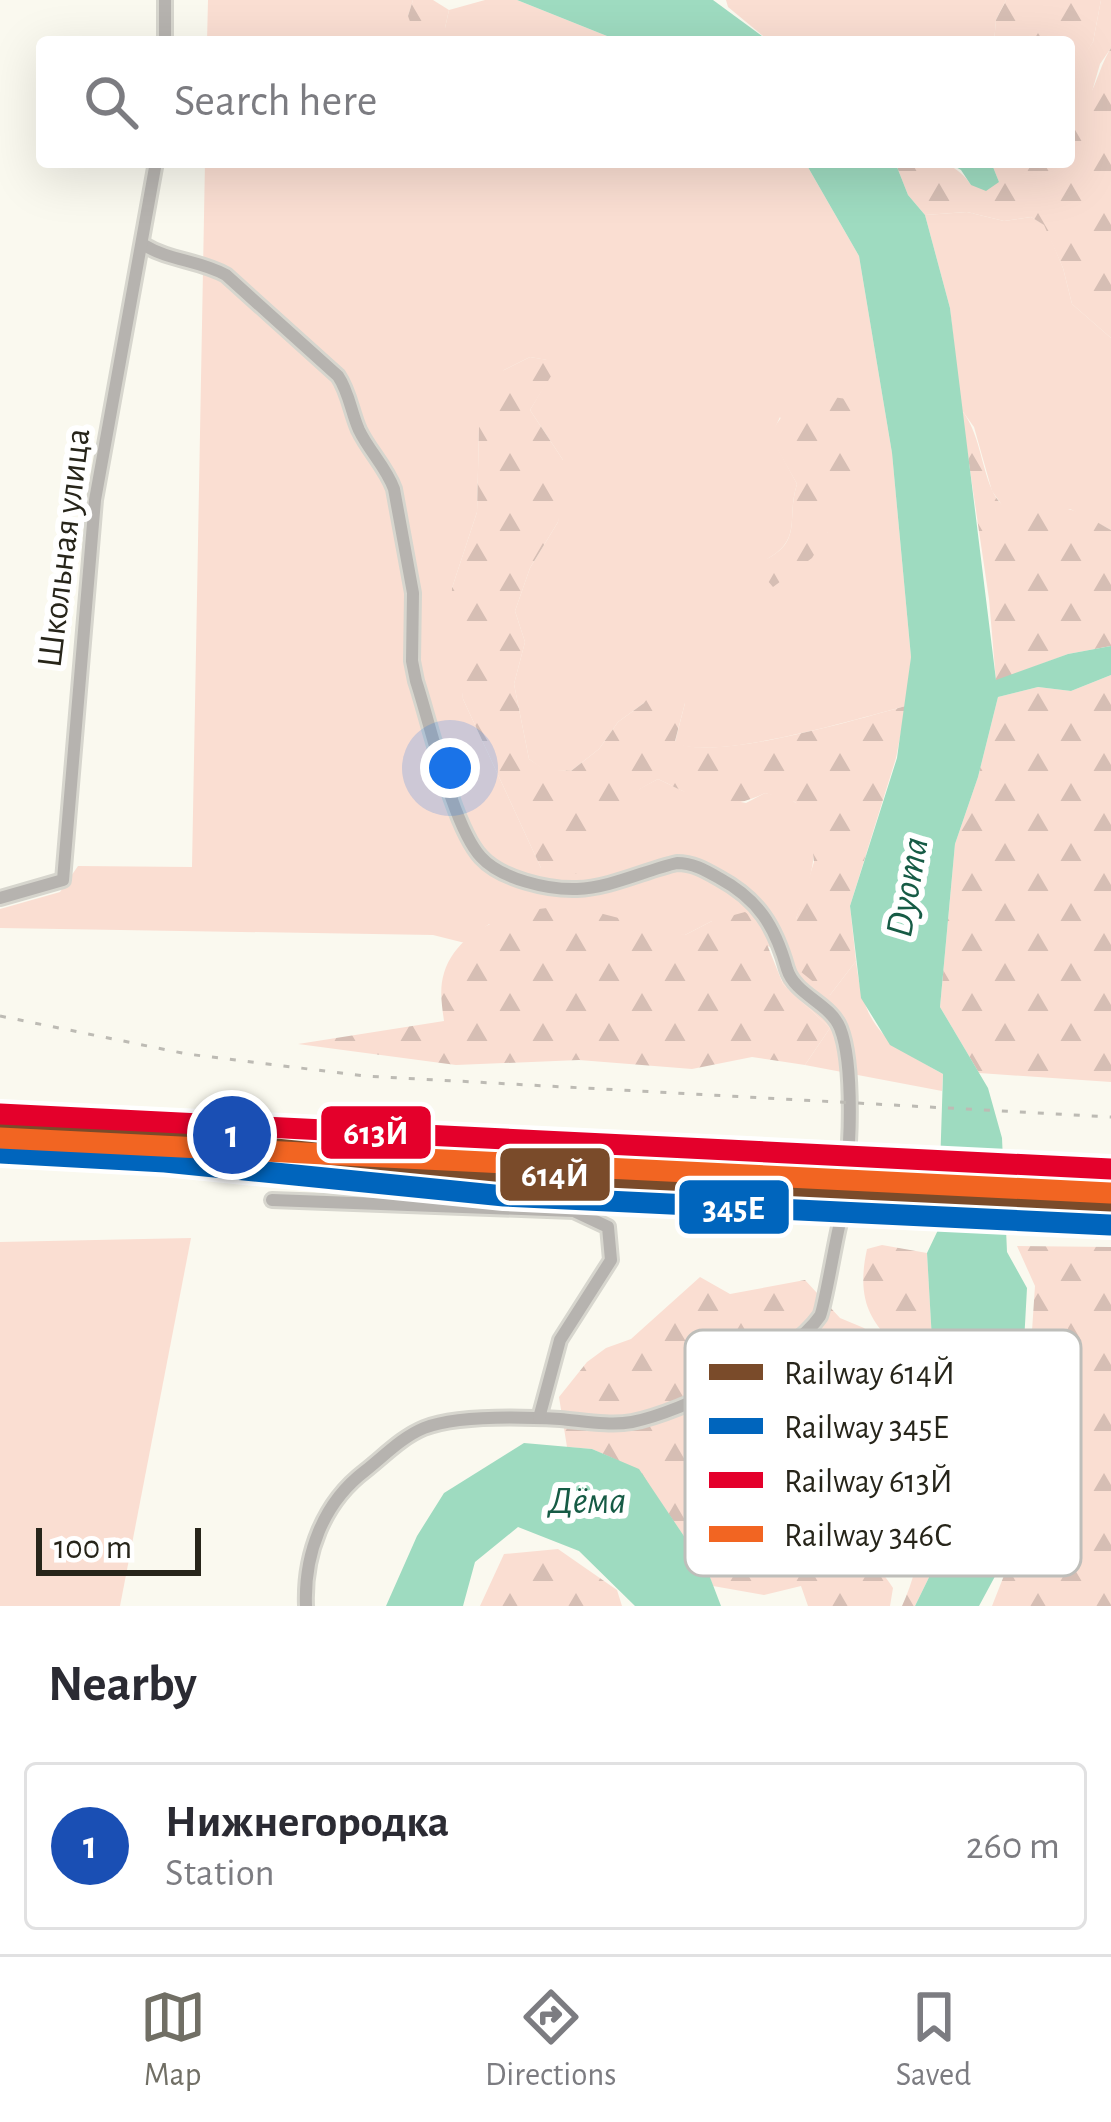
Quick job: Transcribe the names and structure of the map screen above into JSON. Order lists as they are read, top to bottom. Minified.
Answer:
{"streets":{"street":["Школьная улица"]},"water":["Dyoma","Дёма"],"lines":["rail line 613Й","rail line 614Й","rail line 346С","rail line 345Е"],"legend":["Railway 614Й","Railway 345Е","Railway 613Й","Railway 346С"],"scale_bar":"100 m","page":{"search":"Search here","pins":"1","scale":"100 m","heading":"Nearby","list":[{"mark":"1","name":"Нижнегородка","note":"Station","value":"260 m"}],"nav":["Map","Directions","Saved"]}}
